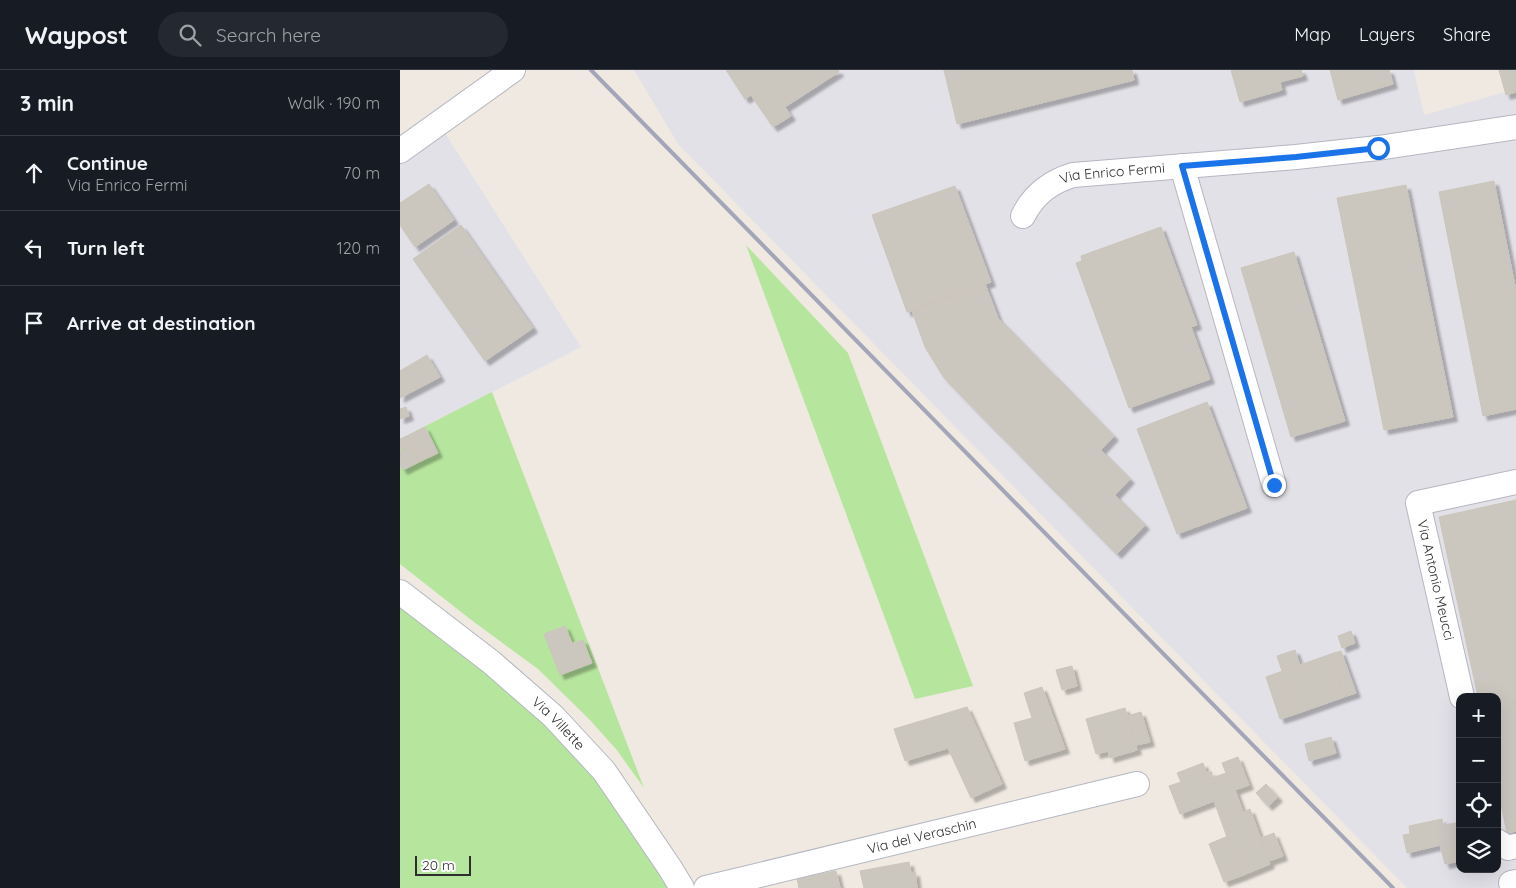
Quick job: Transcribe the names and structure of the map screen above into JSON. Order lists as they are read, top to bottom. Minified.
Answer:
{"streets":{"street":["Via Enrico Fermi","Via Antonio Meucci","Via Villette","Via del Veraschin"]},"scale_bar":"20 m","page":{"header":"Waypost","search":"Search here","nav":["Map","Layers","Share"],"heading":["3 min","Walk · 190 m"],"list":[["Continue","Via Enrico Fermi","70 m"],["Turn left","120 m"],"Arrive at destination"],"map_buttons":["+","−"],"scale":"20 m"}}
